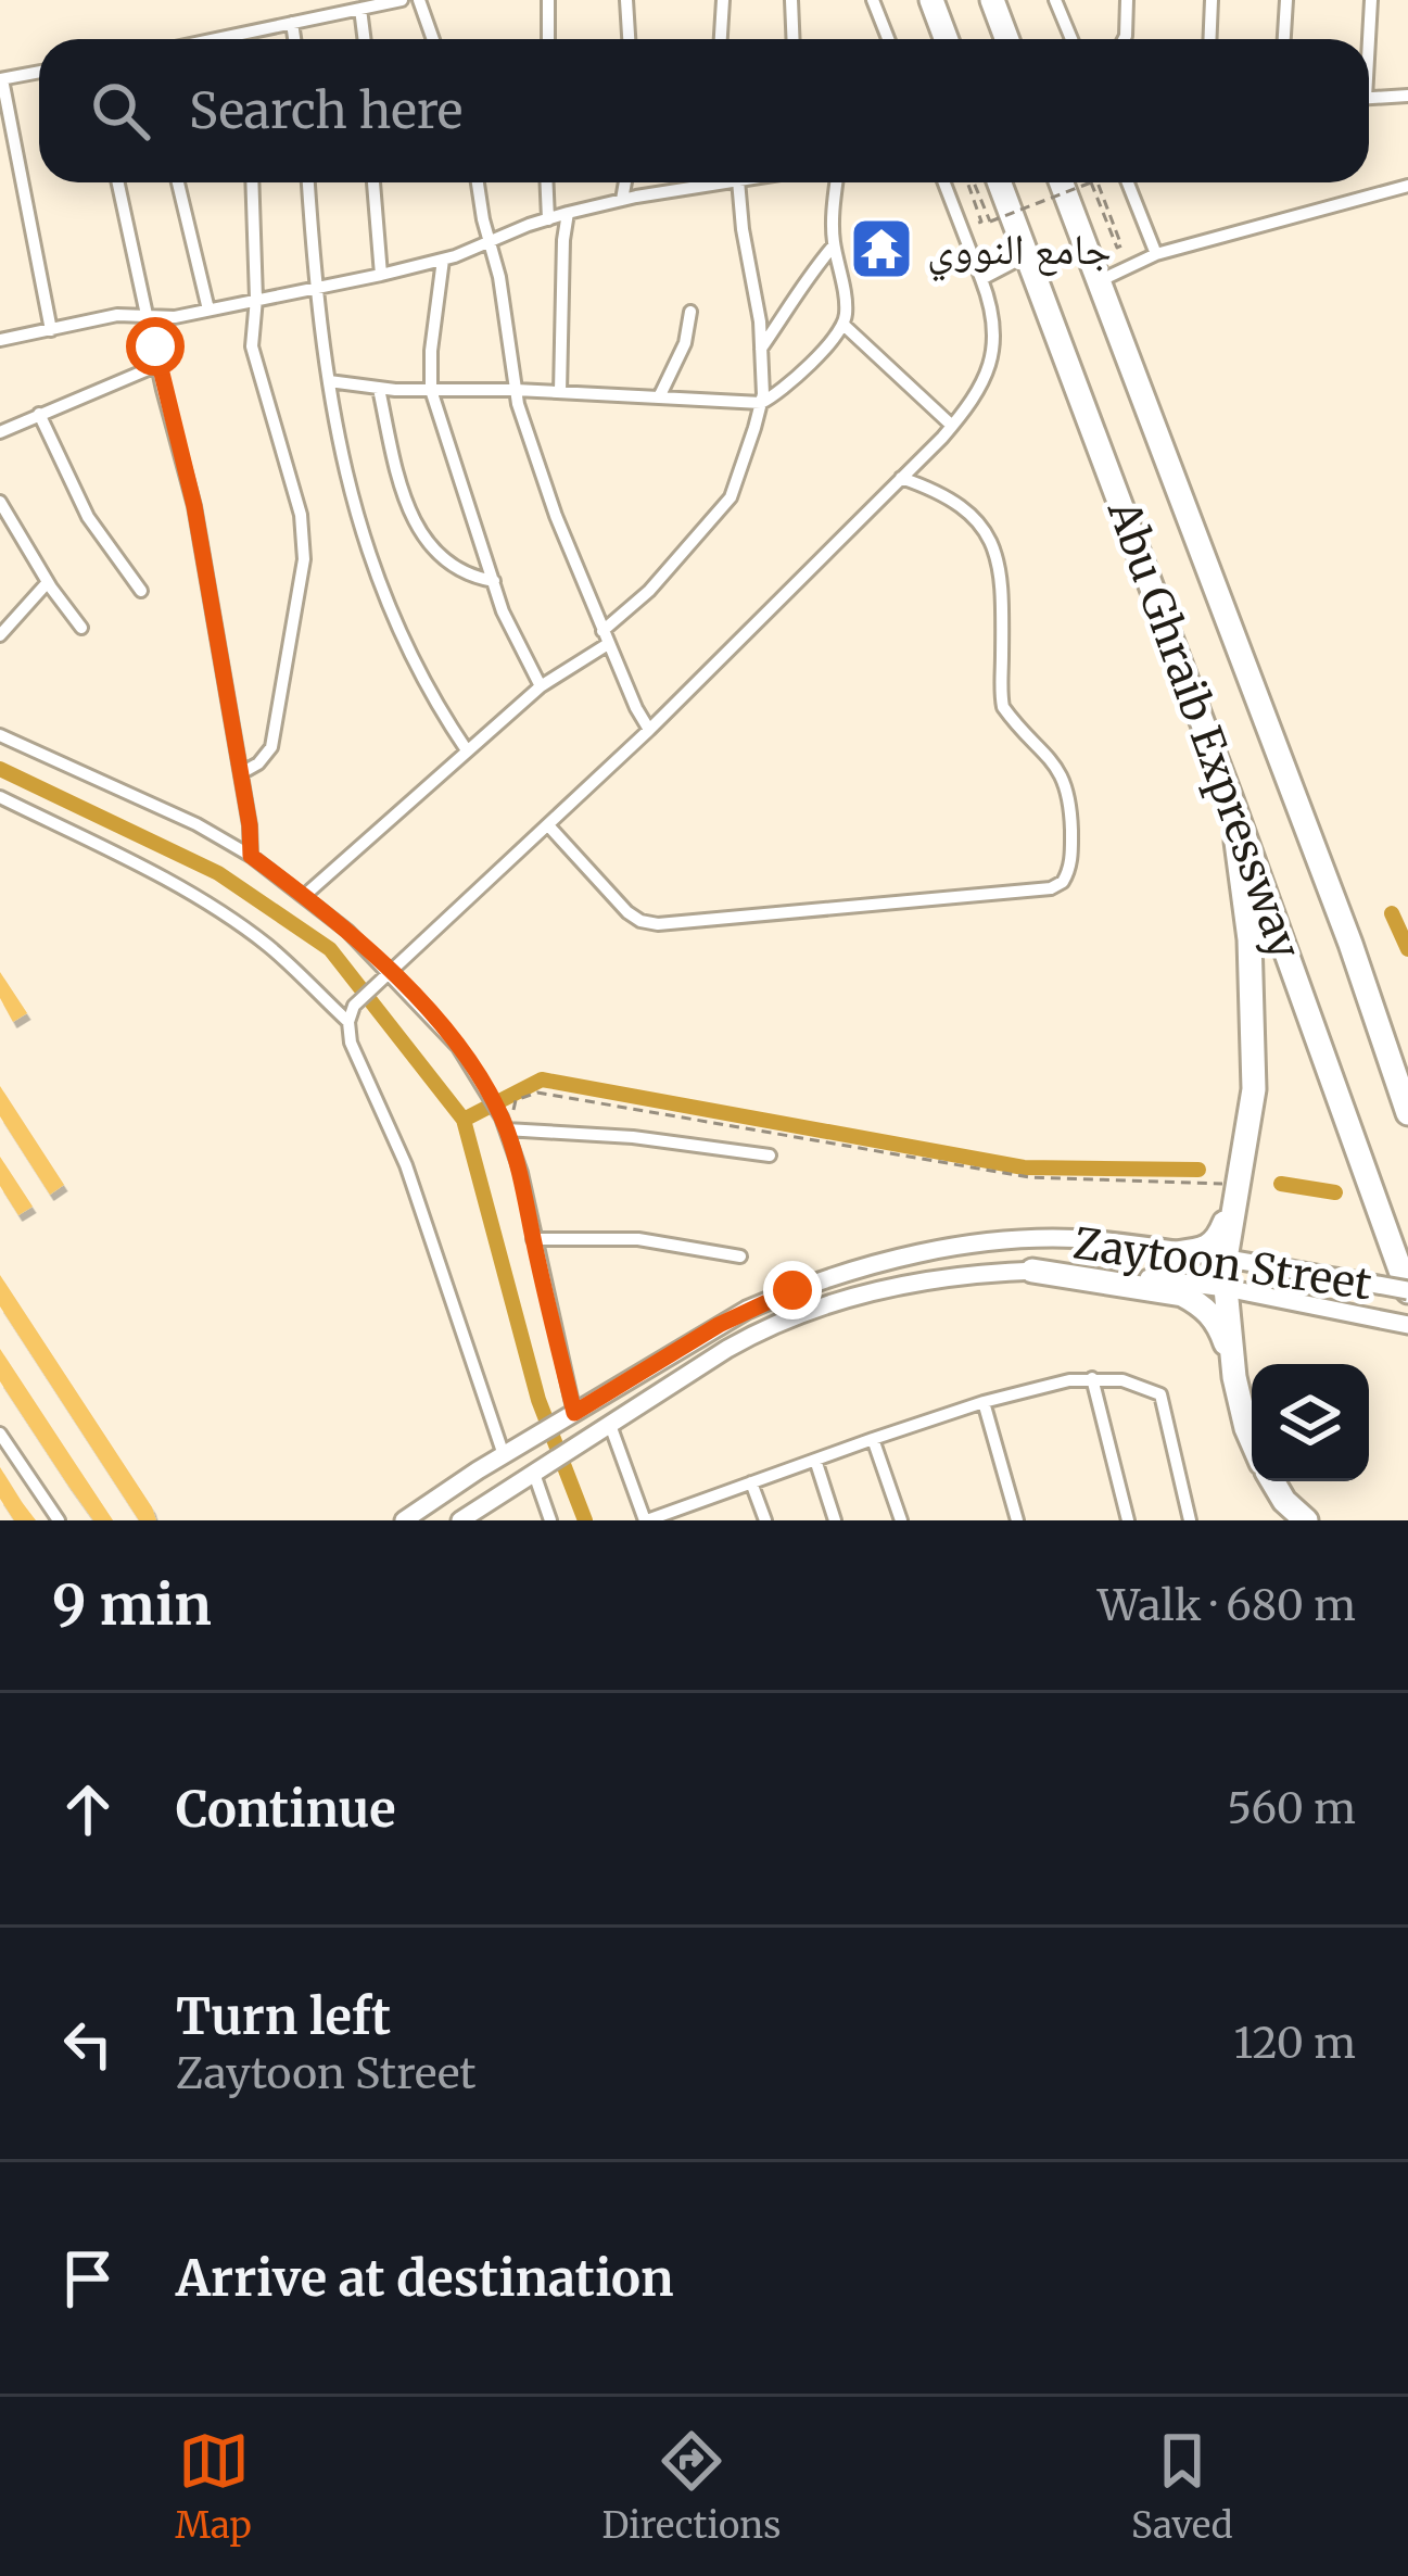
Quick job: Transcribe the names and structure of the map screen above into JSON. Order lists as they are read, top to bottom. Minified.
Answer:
{"streets":{"highway":["Abu Ghraib Expressway"],"main road":["Zaytoon Street"]},"crossings":[["Abu Ghraib Expressway","Zaytoon Street"]],"places":{"temple":["جامع النووي"]},"page":{"search":"Search here","heading":["9 min","Walk · 680 m"],"list":[["Continue","560 m"],["Turn left","Zaytoon Street","120 m"],"Arrive at destination"],"nav":["Map","Directions","Saved"]}}
